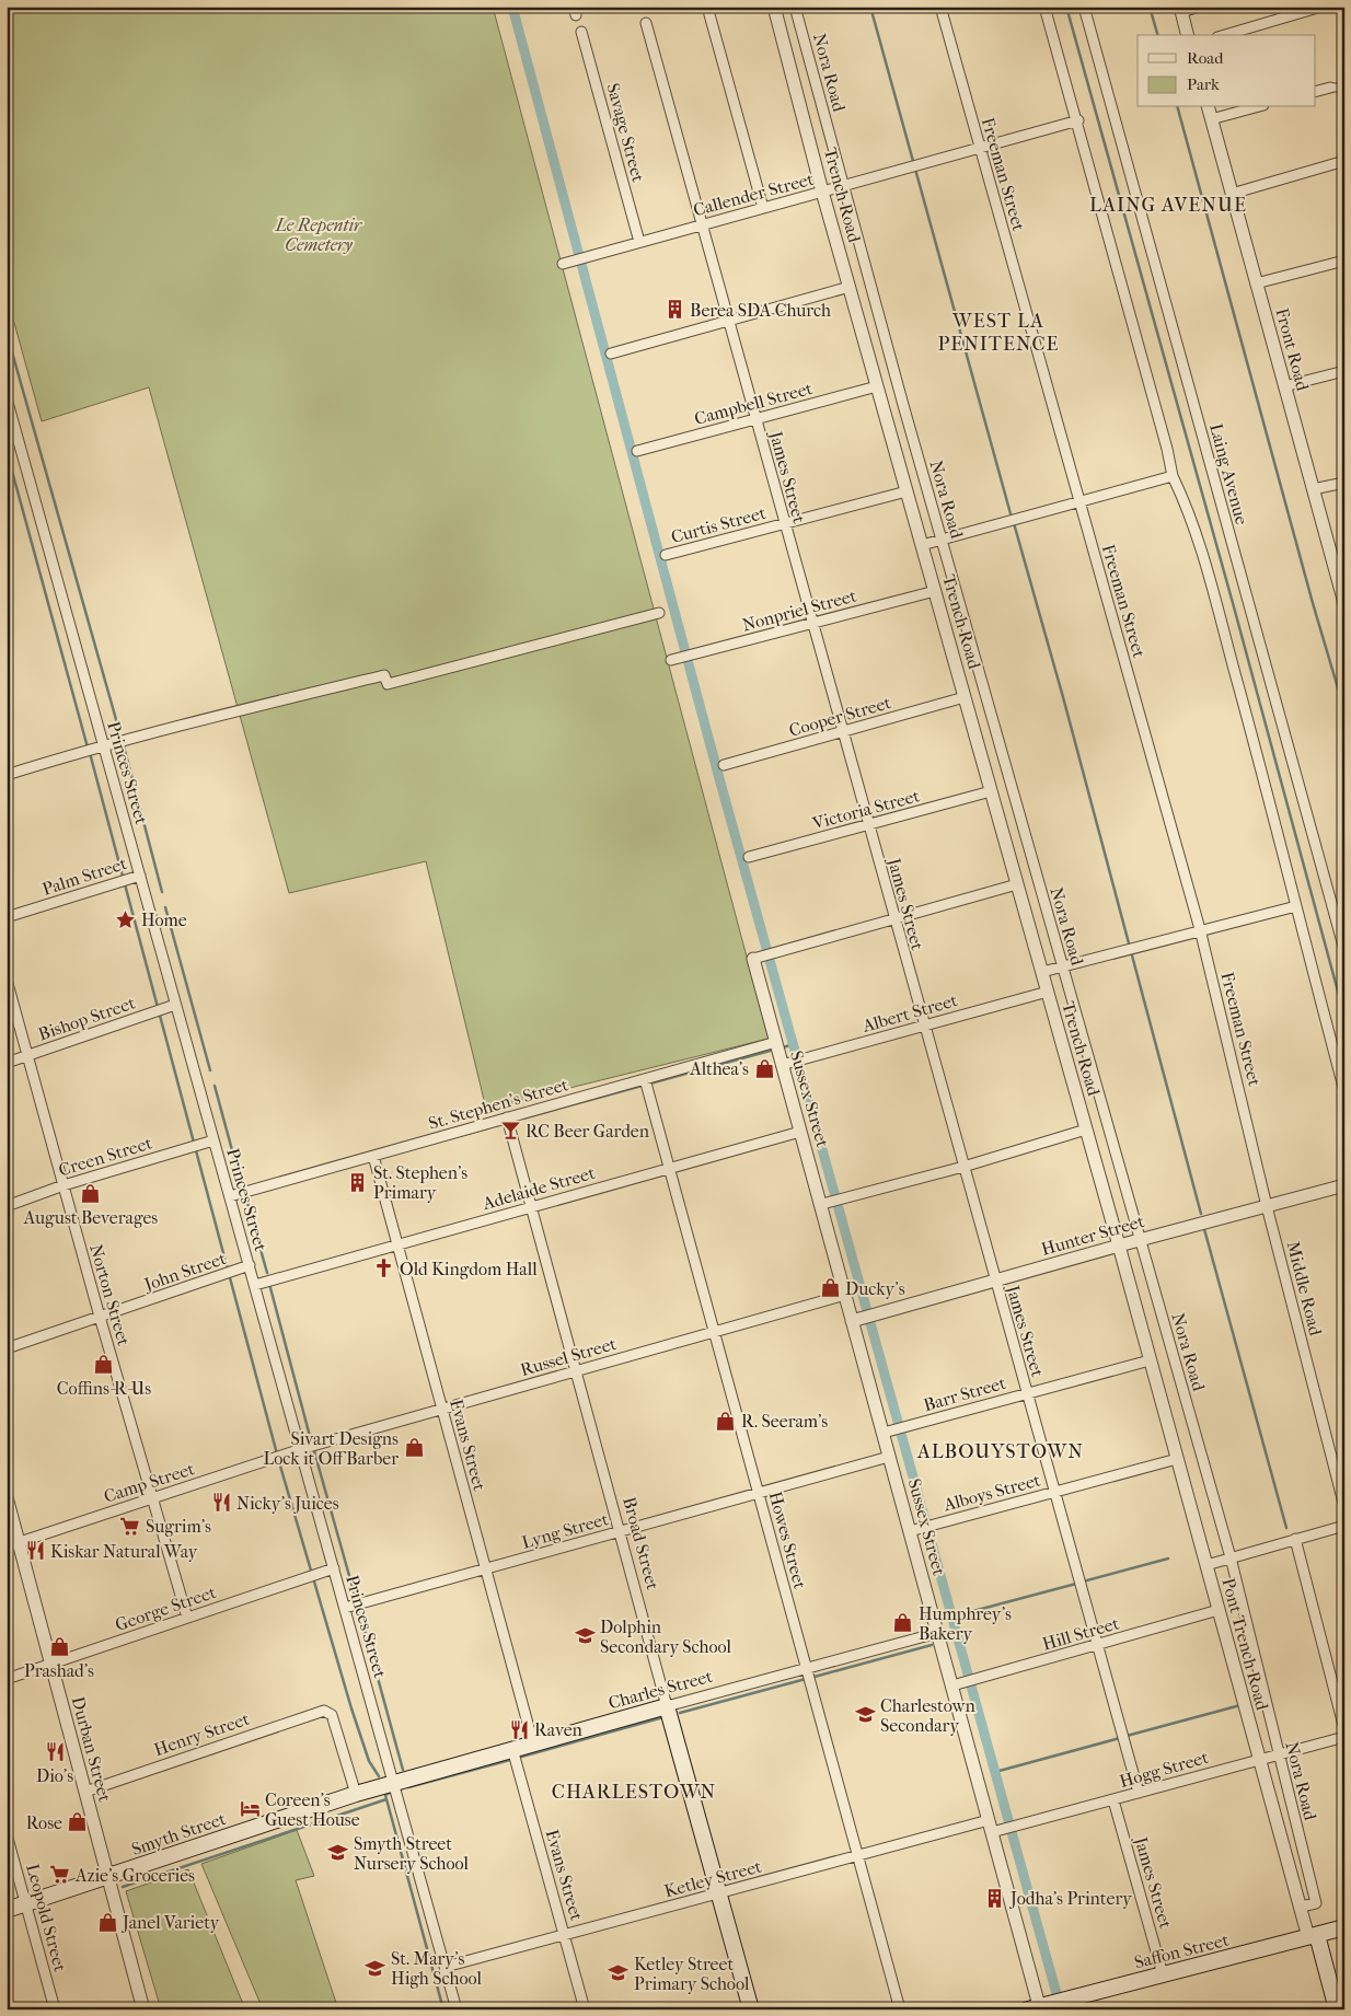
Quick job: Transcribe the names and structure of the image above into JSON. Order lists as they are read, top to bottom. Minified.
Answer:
{"streets":{"main road":["Broad Street","Charles Street","Smyth Street","Saffon Street"],"street":["Nora Road","Savage Street","Freeman Street","Callender Street","Trench Road","Front Road","Campbell Street","Laing Avenue","James Street","Curtis Street","Nonpriel Street","Cooper Street","Princes Street","Victoria Street","Palm Street","Albert Street","Bishop Street","Sussex Street","St. Stephen's Street","Creen Street","Adelaide Street","Hunter Street","John Street","Middle Road","Norton Street","Russel Street","Barr Street","Evans Street","Camp Street","Alboys Street","Lyng Street","Howes Street","George Street","Hill Street","Pont Trench Road","Henry Street","Durban Street","Hogg Street","Ketley Street","Leopold Street"]},"crossings":[["Nora Road","Callender Street"],["Nora Road","Hunter Street"],["Nora Road","Pont Trench Road"],["Nora Road","Hogg Street"],["Savage Street","Callender Street"],["Freeman Street","Callender Street"],["Freeman Street","Hunter Street"],["Freeman Street","Middle Road"],["Callender Street","Trench Road"],["Callender Street","James Street"],["Trench Road","Campbell Street"],["Trench Road","Curtis Street"],["Trench Road","Nonpriel Street"],["Trench Road","Cooper Street"],["Trench Road","Victoria Street"],["Trench Road","Albert Street"],["Trench Road","Hunter Street"],["Trench Road","Barr Street"],["Trench Road","Pont Trench Road"],["Campbell Street","James Street"],["James Street","Curtis Street"],["James Street","Nonpriel Street"],["James Street","Cooper Street"],["James Street","Victoria Street"],["James Street","Albert Street"],["James Street","Hunter Street"],["James Street","Barr Street"],["James Street","Alboys Street"],["James Street","Hill Street"],["James Street","Hogg Street"],["James Street","Saffon Street"],["Princes Street","Palm Street"],["Princes Street","Bishop Street"],["Princes Street","St. Stephen's Street"],["Princes Street","Creen Street"],["Princes Street","Adelaide Street"],["Princes Street","John Street"],["Princes Street","Russel Street"],["Princes Street","Camp Street"],["Princes Street","Lyng Street"],["Princes Street","George Street"],["Princes Street","Charles Street"],["Princes Street","Smyth Street"],["Princes Street","Ketley Street"],["Albert Street","Sussex Street"],["Bishop Street","Norton Street"],["Sussex Street","St. Stephen's Street"],["Sussex Street","Adelaide Street"],["Sussex Street","Hunter Street"],["Sussex Street","Russel Street"],["Sussex Street","Barr Street"],["Sussex Street","Alboys Street"],["Sussex Street","Lyng Street"],["Sussex Street","Hill Street"],["Sussex Street","Charles Street"],["Sussex Street","Hogg Street"],["Sussex Street","Ketley Street"],["Sussex Street","Saffon Street"],["St. Stephen's Street","Evans Street"],["St. Stephen's Street","Howes Street"],["St. Stephen's Street","Broad Street"],["Creen Street","Norton Street"],["Adelaide Street","Evans Street"],["Adelaide Street","Howes Street"],["Adelaide Street","Broad Street"],["Hunter Street","Middle Road"],["John Street","Norton Street"],["Norton Street","Camp Street"],["Norton Street","George Street"],["Russel Street","Evans Street"],["Russel Street","Camp Street"],["Russel Street","Howes Street"],["Russel Street","Broad Street"],["Barr Street","Pont Trench Road"],["Evans Street","Lyng Street"],["Evans Street","Charles Street"],["Evans Street","Ketley Street"],["Camp Street","Durban Street"],["Alboys Street","Pont Trench Road"],["Lyng Street","Howes Street"],["Lyng Street","Broad Street"],["Howes Street","Charles Street"],["Howes Street","Ketley Street"],["Broad Street","Charles Street"],["Broad Street","Ketley Street"],["George Street","Durban Street"],["Hill Street","Pont Trench Road"],["Pont Trench Road","Hogg Street"],["Pont Trench Road","Saffon Street"],["Charles Street","Smyth Street"],["Henry Street","Durban Street"],["Henry Street","Smyth Street"],["Durban Street","Smyth Street"],["Hogg Street","Ketley Street"],["Smyth Street","Leopold Street"]],"districts":["LAING AVENUE","WEST LA PENITENCE","ALBOUYSTOWN","CHARLESTOWN"],"parks":["Le Repentir Cemetery"],"places":{"building":["Berea SDA Church","St. Stephen's Primary","Jodha's Printery"],"place":["Home"],"shop":["Althea's","August Beverages","Ducky's","Coffins-R-Us","R. Seeram’s","Sivart Designs Lock it Off Barber","Humphrey's Bakery","Prashad's","Rose","Janel Variety"],"bar":["RC Beer Garden"],"church":["Old Kingdom Hall"],"restaurant":["Nicky's Juices","Kiskar Natural Way","Raven","Dio's"],"supermarket":["Sugrim's","Azie's Groceries"],"school or university":["Dolphin Secondary School","Charlestown Secondary","Smyth Street Nursery School","St. Mary's High School","Ketley Street Primary School"],"hotel":["Coreen's Guest House"]},"legend":["Road","Park"]}
